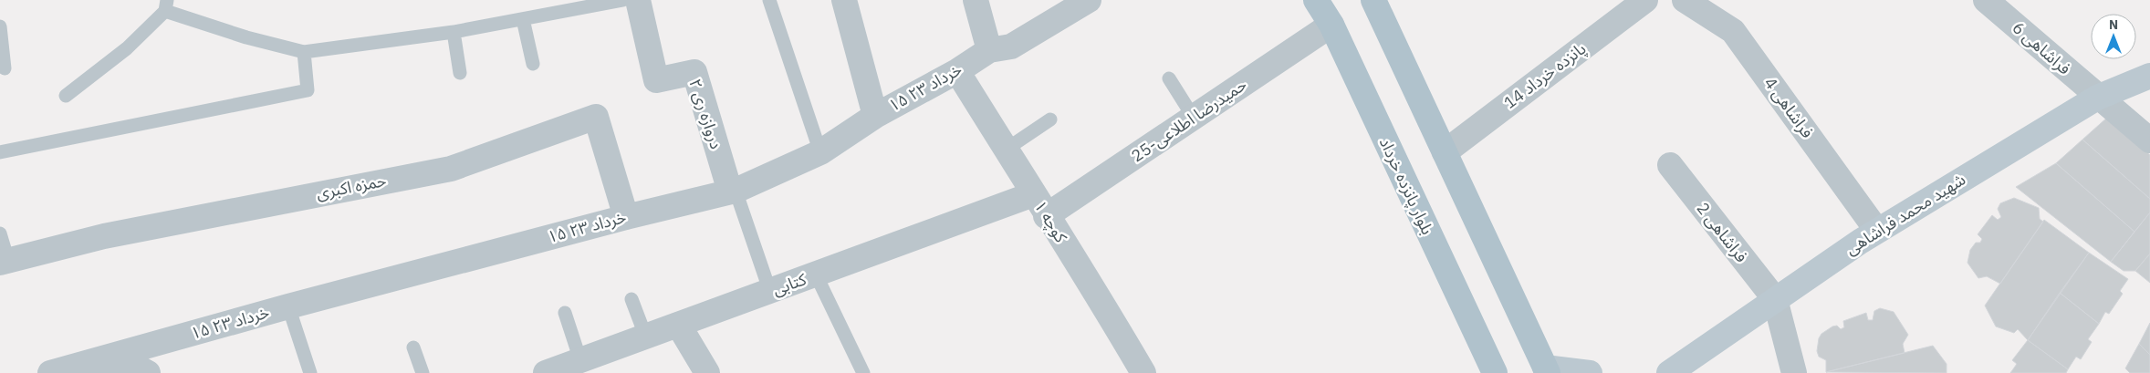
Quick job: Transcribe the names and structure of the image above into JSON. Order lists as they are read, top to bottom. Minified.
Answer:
{"streets":{"main road":["بلوار پانزده خرداد","شهید محمد فراشاهی"],"street":["فراشاهی 6","پانزده خرداد 14","۱۵ خرداد ۲۳","فراشاهی 4","دروازه ری ۲","حمیدرضا اطلاعی-25","حمزه اکبری","کوچه ۱","فراشاهی 2","کتابی"]},"crossings":[["فراشاهی 6","شهید محمد فراشاهی"],["۱۵ خرداد ۲۳","دروازه ری ۲"],["۱۵ خرداد ۲۳","حمزه اکبری"],["۱۵ خرداد ۲۳","کوچه ۱"],["فراشاهی 4","شهید محمد فراشاهی"],["حمیدرضا اطلاعی-25","بلوار پانزده خرداد"],["حمیدرضا اطلاعی-25","کوچه ۱"],["شهید محمد فراشاهی","فراشاهی 2"],["کوچه ۱","کتابی"]],"north":"top"}
